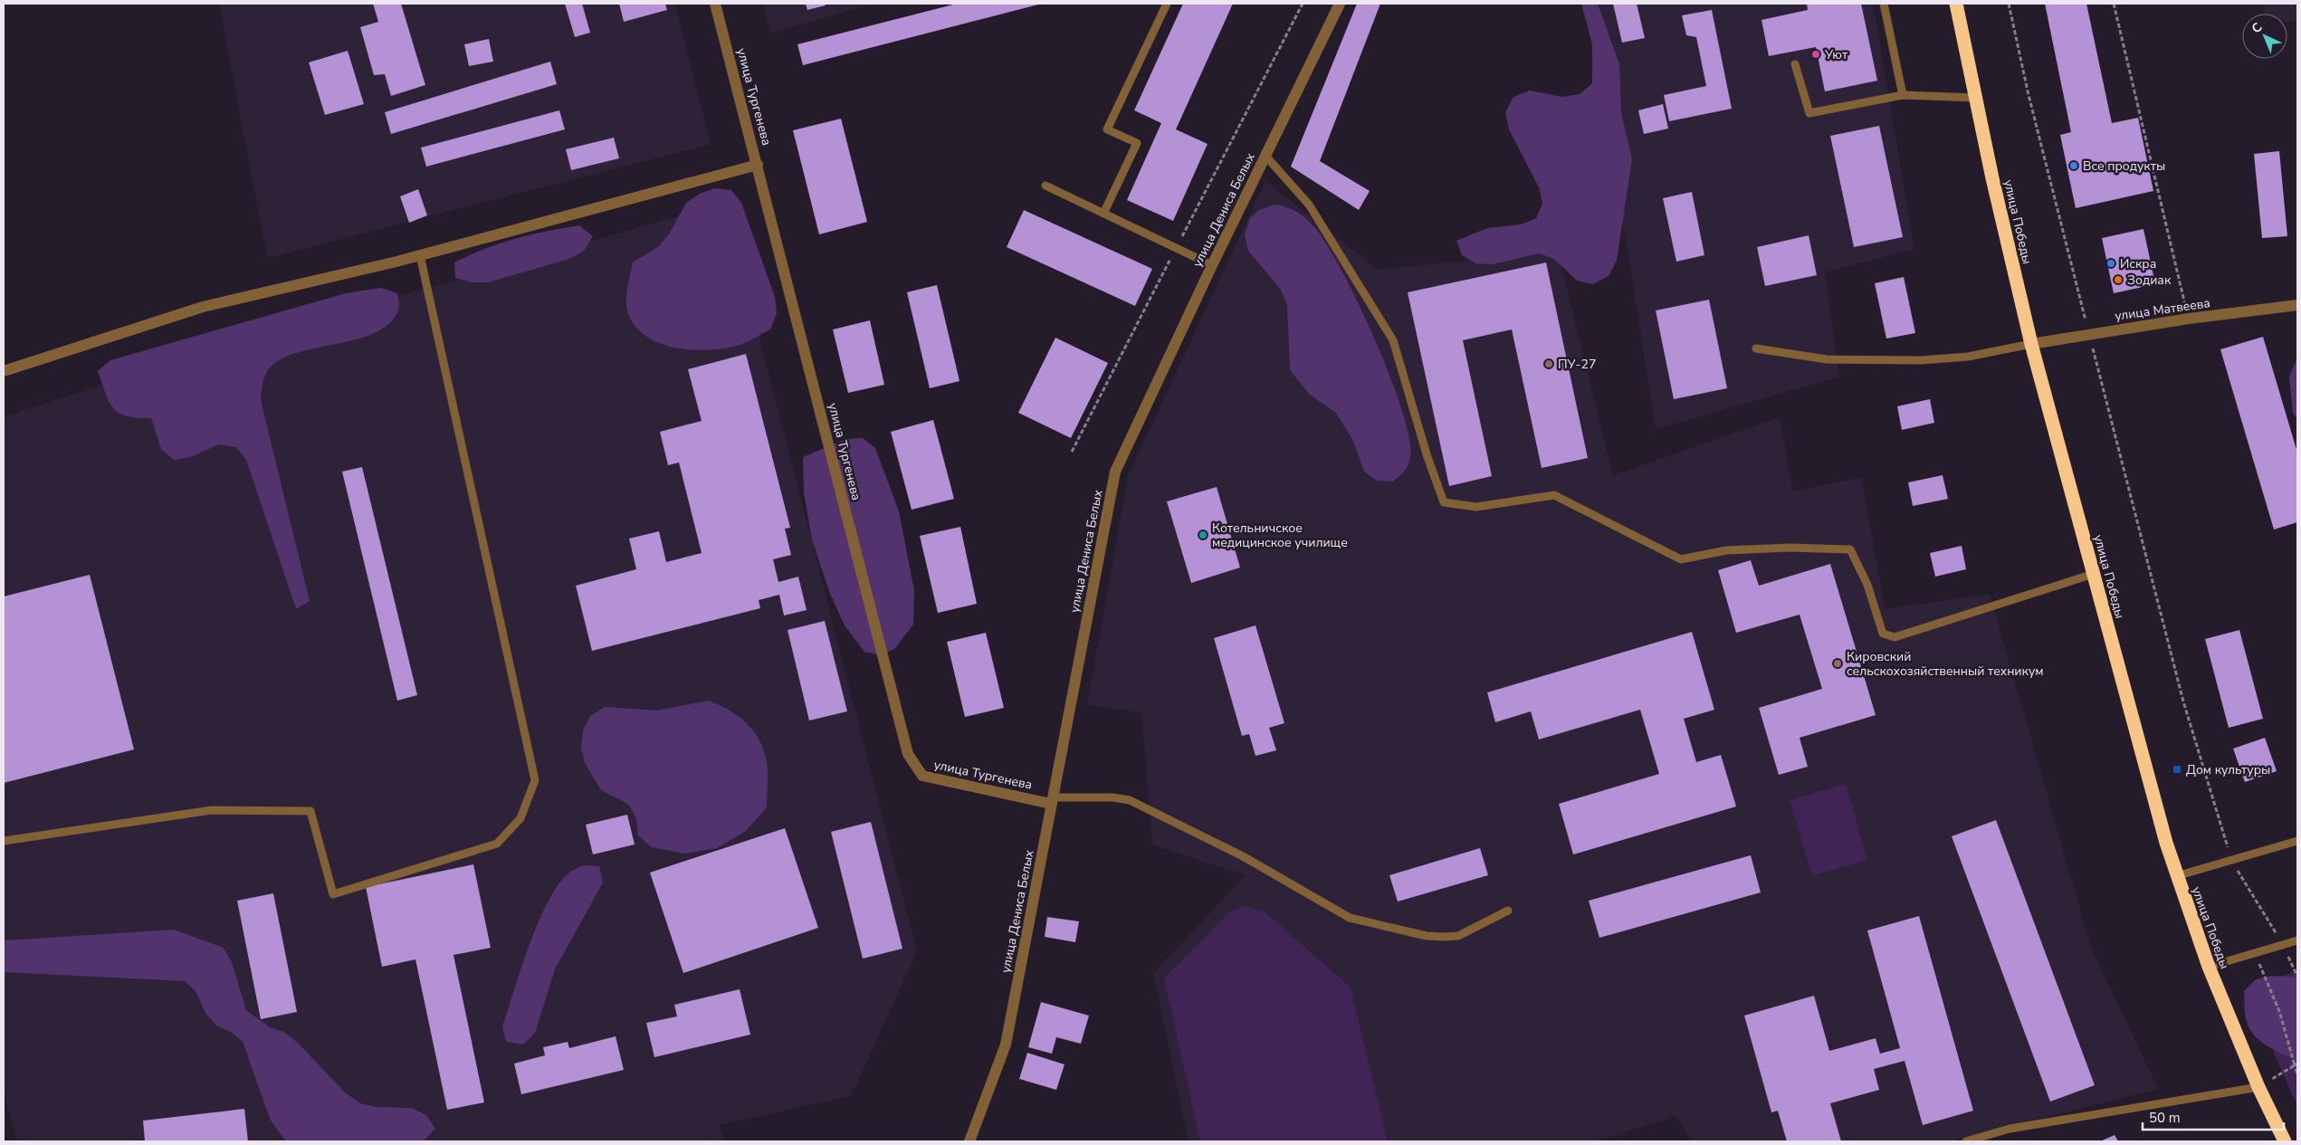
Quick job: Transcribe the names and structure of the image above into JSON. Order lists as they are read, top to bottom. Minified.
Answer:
{"streets":{"highway":["улица Победы"],"street":["улица Тургенева","улица Дениса Белых","улица Матвеева"]},"crossings":[["улица Тургенева","улица Дениса Белых"],["улица Победы","улица Матвеева"]],"places":{"other":["Уют","Все продукты","Искра","Зодиак","ПУ-27","Котельничское медицинское училище","Кировский сельскохозяйственный техникум"],"transit":["Дом культуры"]},"scale_bar":"50 m","north":"top left"}
